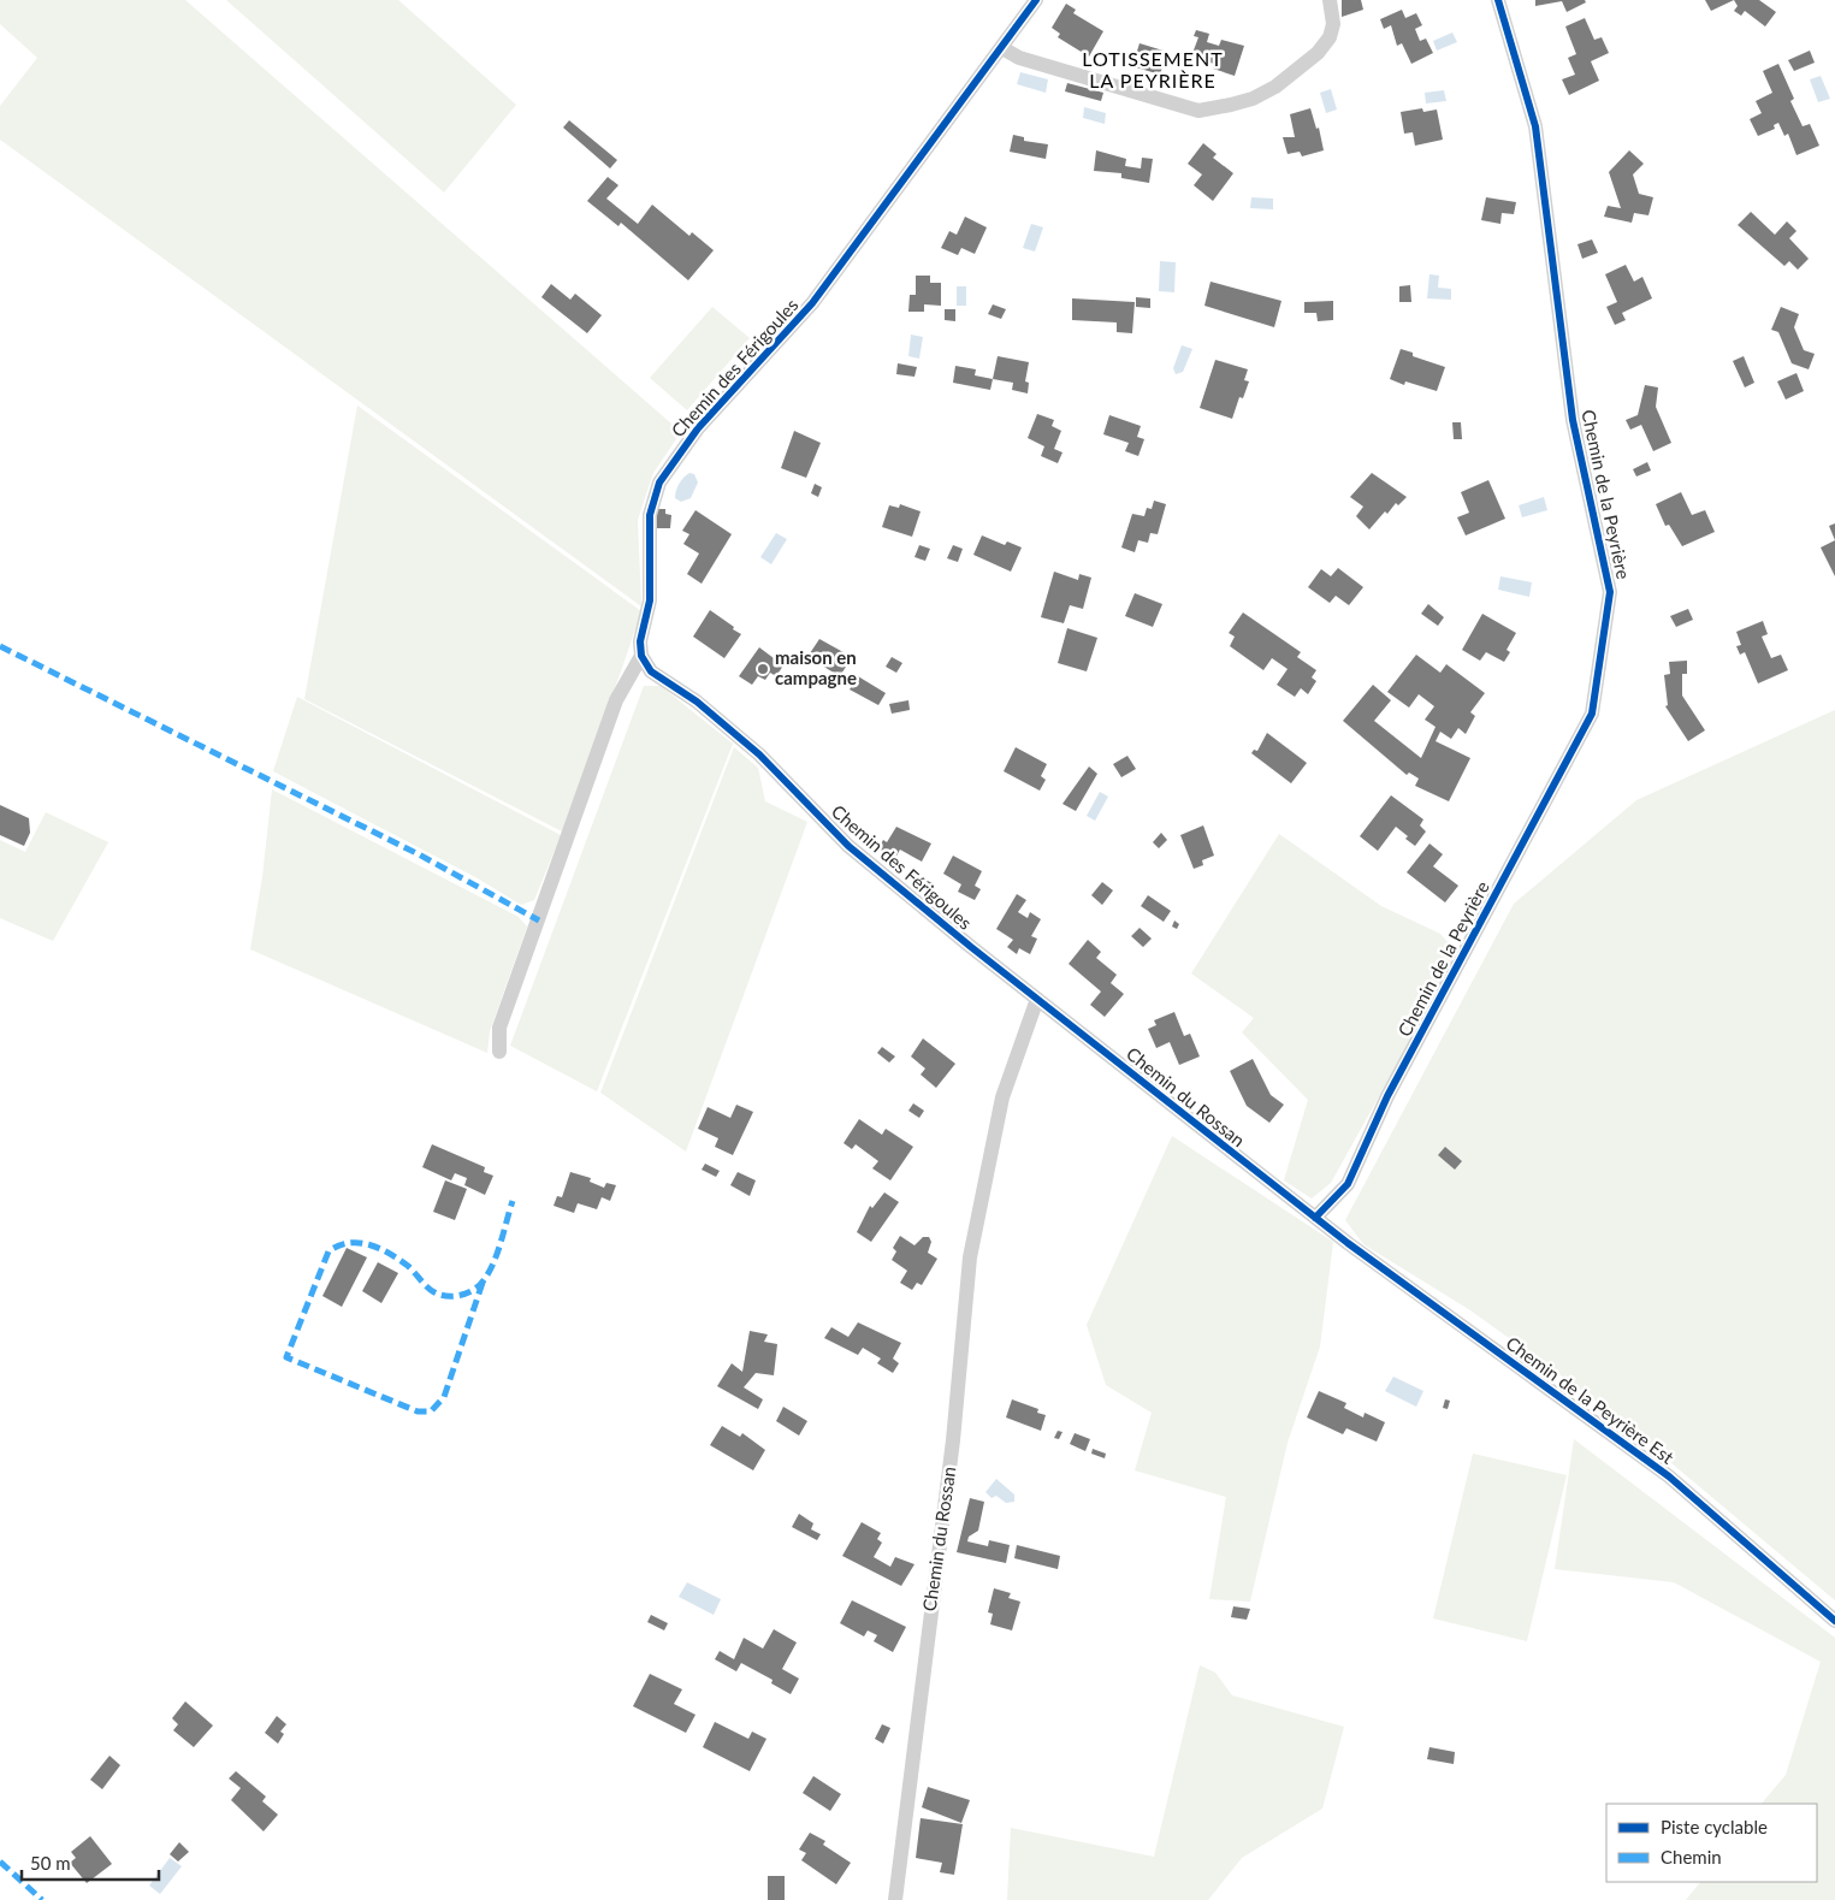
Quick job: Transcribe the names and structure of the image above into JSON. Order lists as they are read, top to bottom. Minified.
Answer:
{"streets":{"street":["Chemin des Férigoules","Chemin de la Peyrière","Chemin du Rossan","Chemin de la Peyrière Est"]},"crossings":[["Chemin des Férigoules","Chemin du Rossan"],["Chemin de la Peyrière","Chemin du Rossan"],["Chemin de la Peyrière","Chemin de la Peyrière Est"],["Chemin du Rossan","Chemin de la Peyrière Est"]],"districts":["LOTISSEMENT LA PEYRIÈRE"],"places":["maison en campagne"],"legend":["Piste cyclable","Chemin"],"scale_bar":"50 m"}
